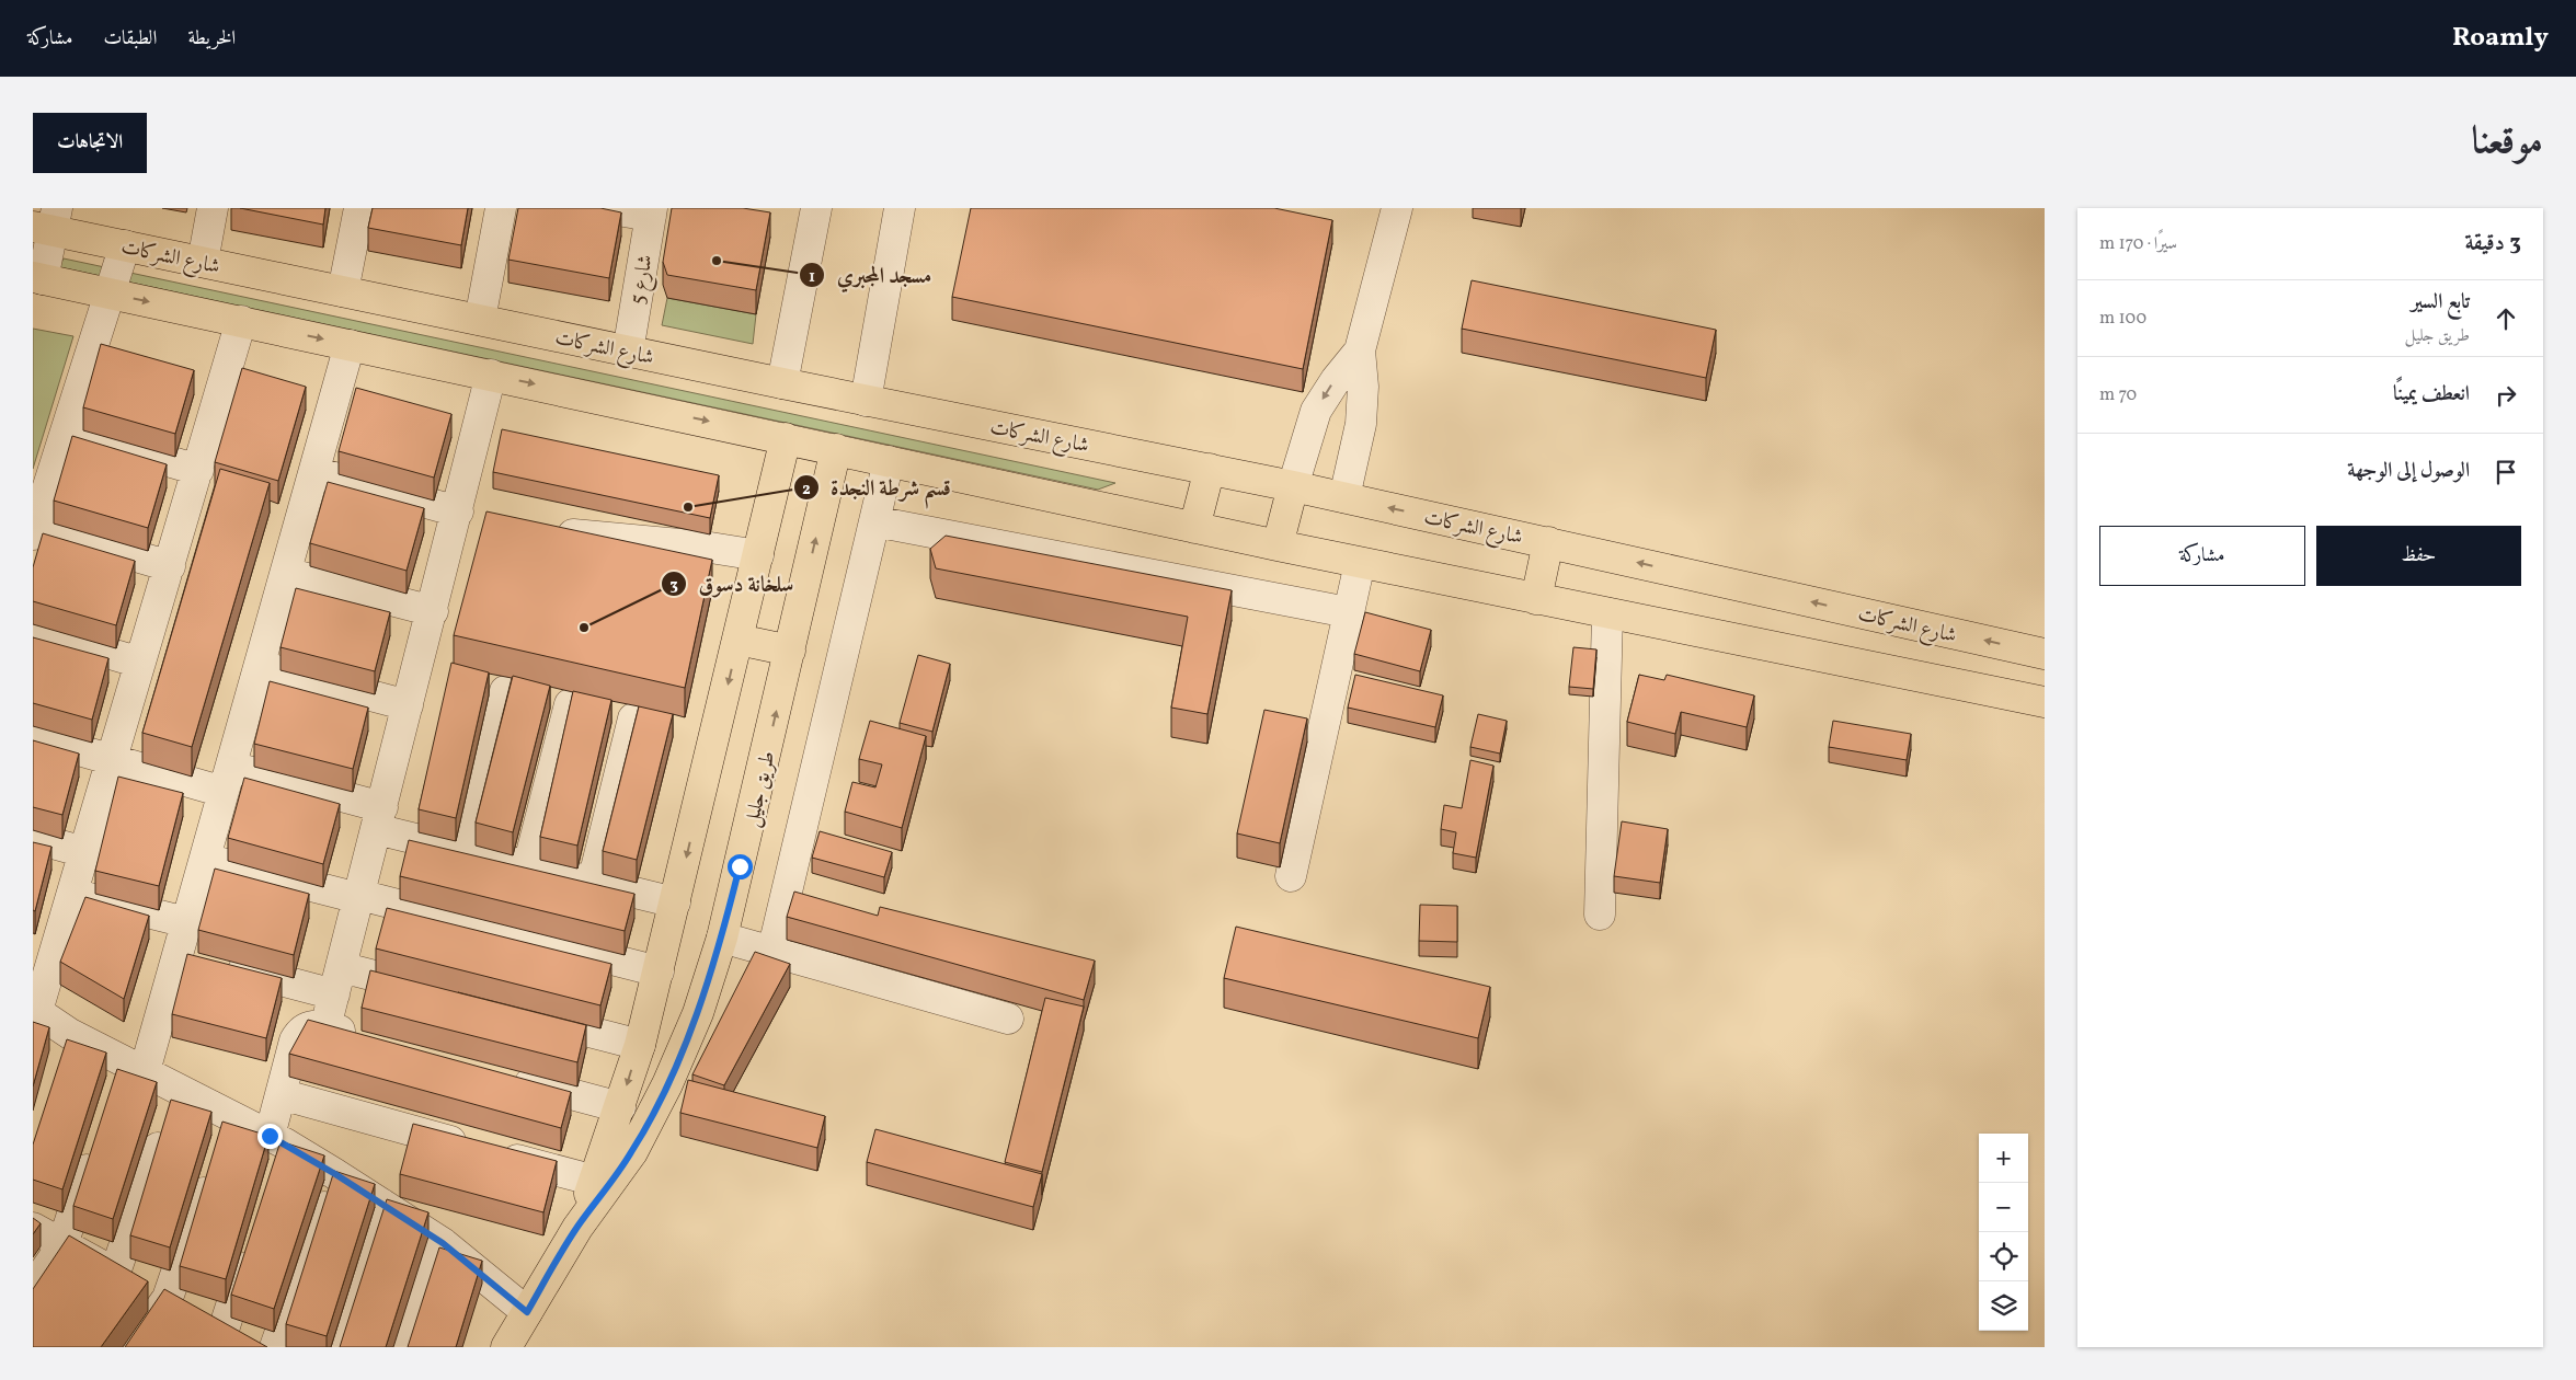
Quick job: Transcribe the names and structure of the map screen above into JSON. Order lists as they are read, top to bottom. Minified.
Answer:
{"streets":{"main road":["شارع الشركات","طريق جليل"],"street":["شارع 5"]},"crossings":[["شارع الشركات","شارع 5"]],"places":["مسجد المجبري","قسم شرطة النجدة","سلخانة دسوق"],"page":{"header":"Roamly","nav":["الخريطة","الطبقات","مشاركة"],"title":"موقعنا","buttons":["الاتجاهات",["حفظ","مشاركة"]],"heading":["3 دقيقة","سيرًا · 170 m"],"list":[["تابع السير","طريق جليل","100 m"],["انعطف يمينًا","70 m"],"الوصول إلى الوجهة"],"map_buttons":["+","−"]}}
